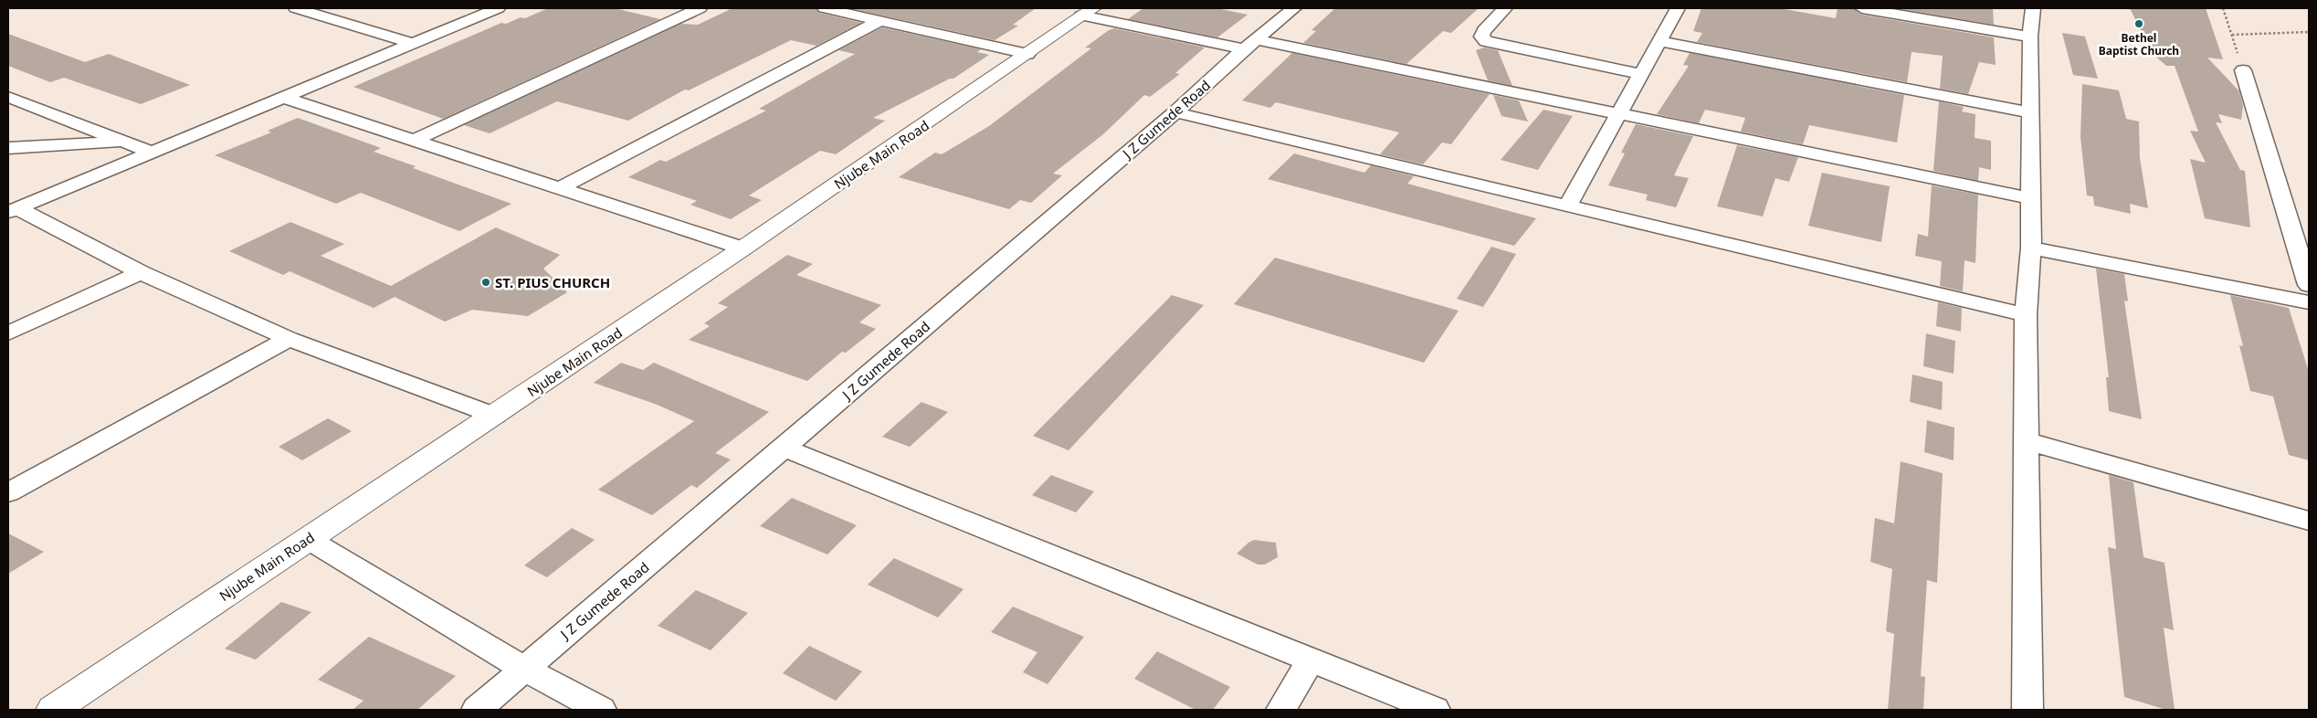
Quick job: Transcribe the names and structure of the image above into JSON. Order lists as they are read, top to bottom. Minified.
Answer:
{"streets":{"street":["J Z Gumede Road","Njube Main Road"]},"places":["Bethel Baptist Church","ST. PIUS CHURCH"]}
